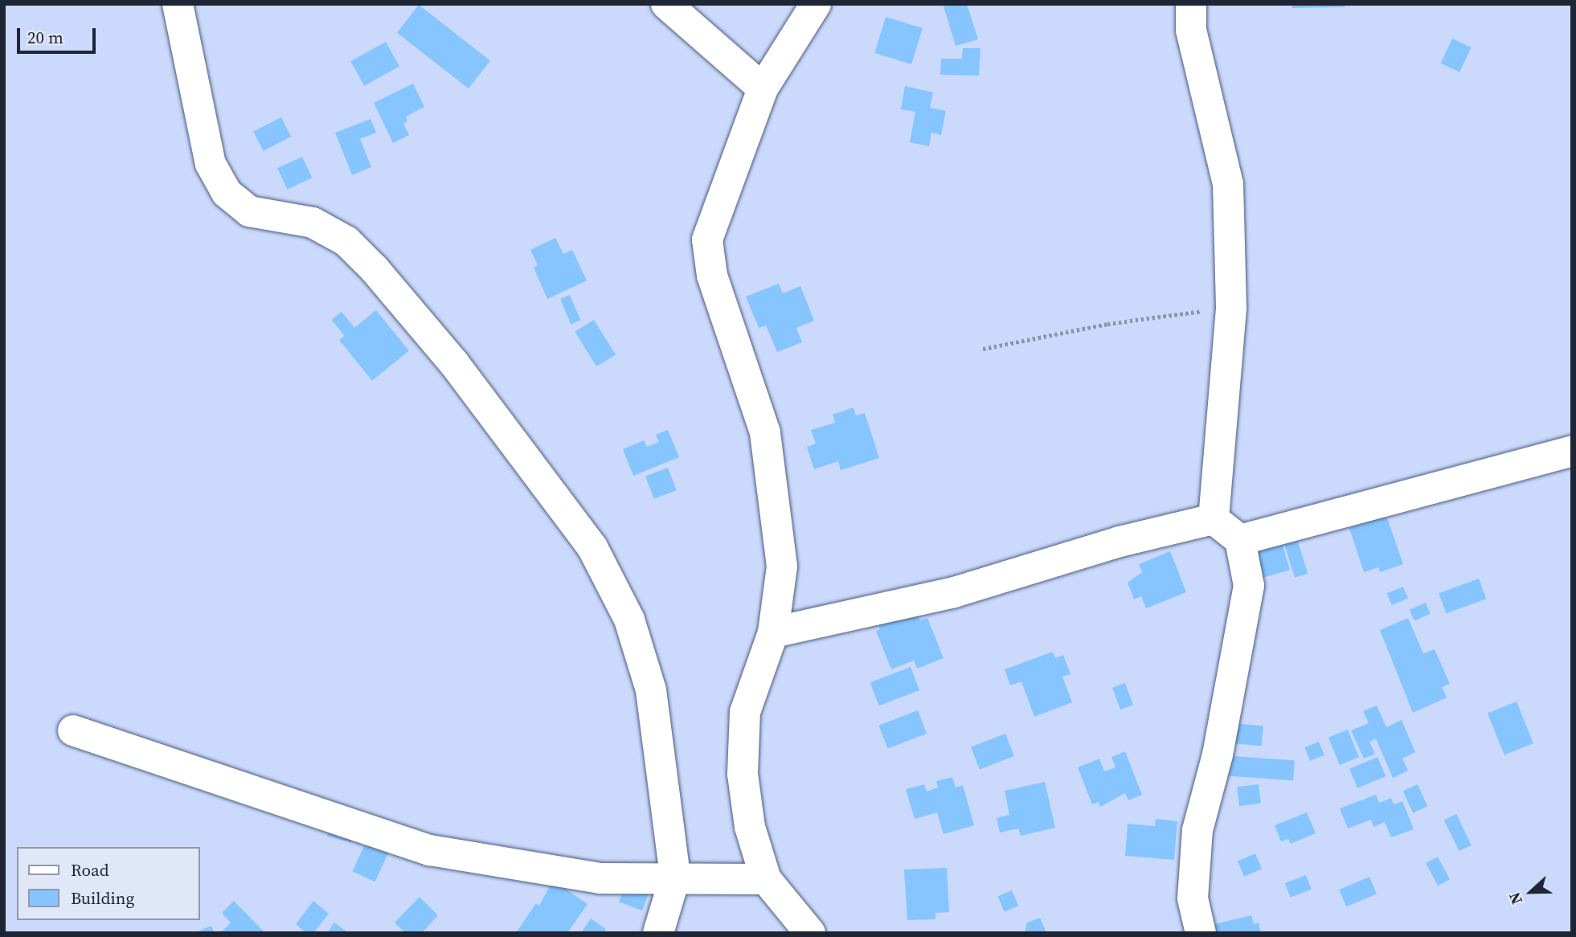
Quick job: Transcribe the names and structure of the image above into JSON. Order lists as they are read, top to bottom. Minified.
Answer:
{"legend":["Road","Building"],"scale_bar":"20 m","north":"left"}
